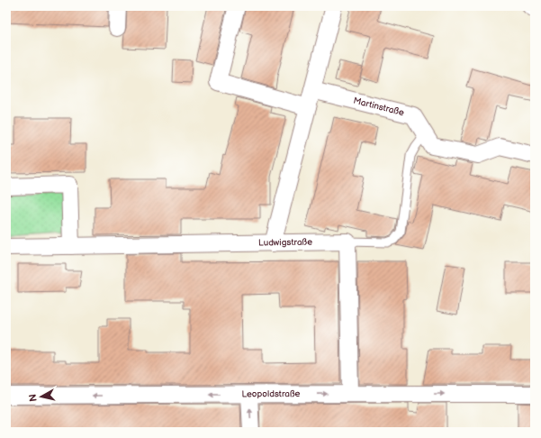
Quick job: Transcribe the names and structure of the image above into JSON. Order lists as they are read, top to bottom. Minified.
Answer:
{"streets":{"street":["Martinstraße","Ludwigstraße","Leopoldstraße"]},"north":"left"}
